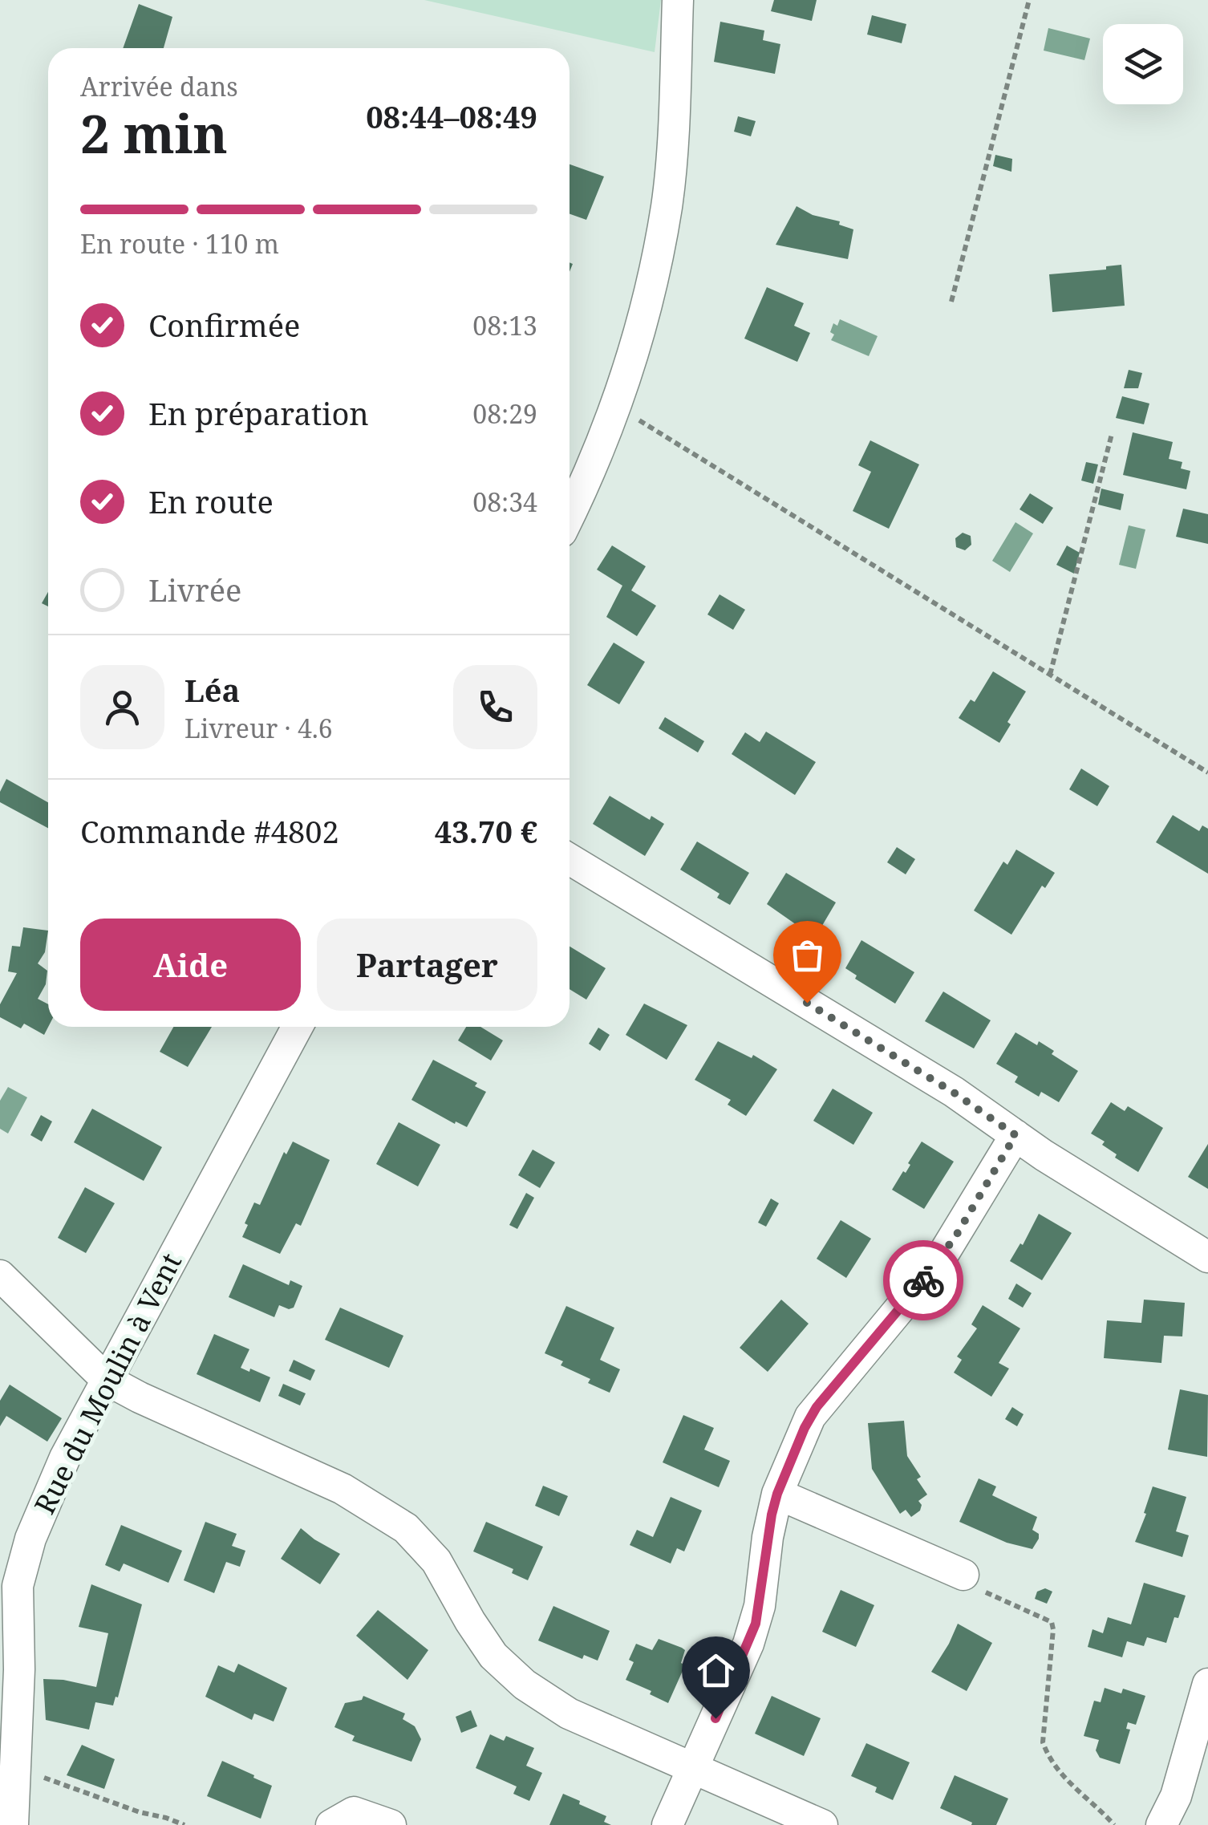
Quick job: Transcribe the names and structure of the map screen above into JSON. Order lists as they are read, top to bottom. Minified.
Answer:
{"streets":{"street":["Rue du Moulin à Vent"]},"page":{"heading":["2 min","Arrivée dans","08:44–08:49"],"panel":["Léa","Livreur · 4.6","Commande #4802","43.70 €"],"bar":"En route · 110 m","list":[["Confirmée","08:13"],["En préparation","08:29"],["En route","08:34"],"Livrée"],"buttons":["Aide","Partager"]}}
